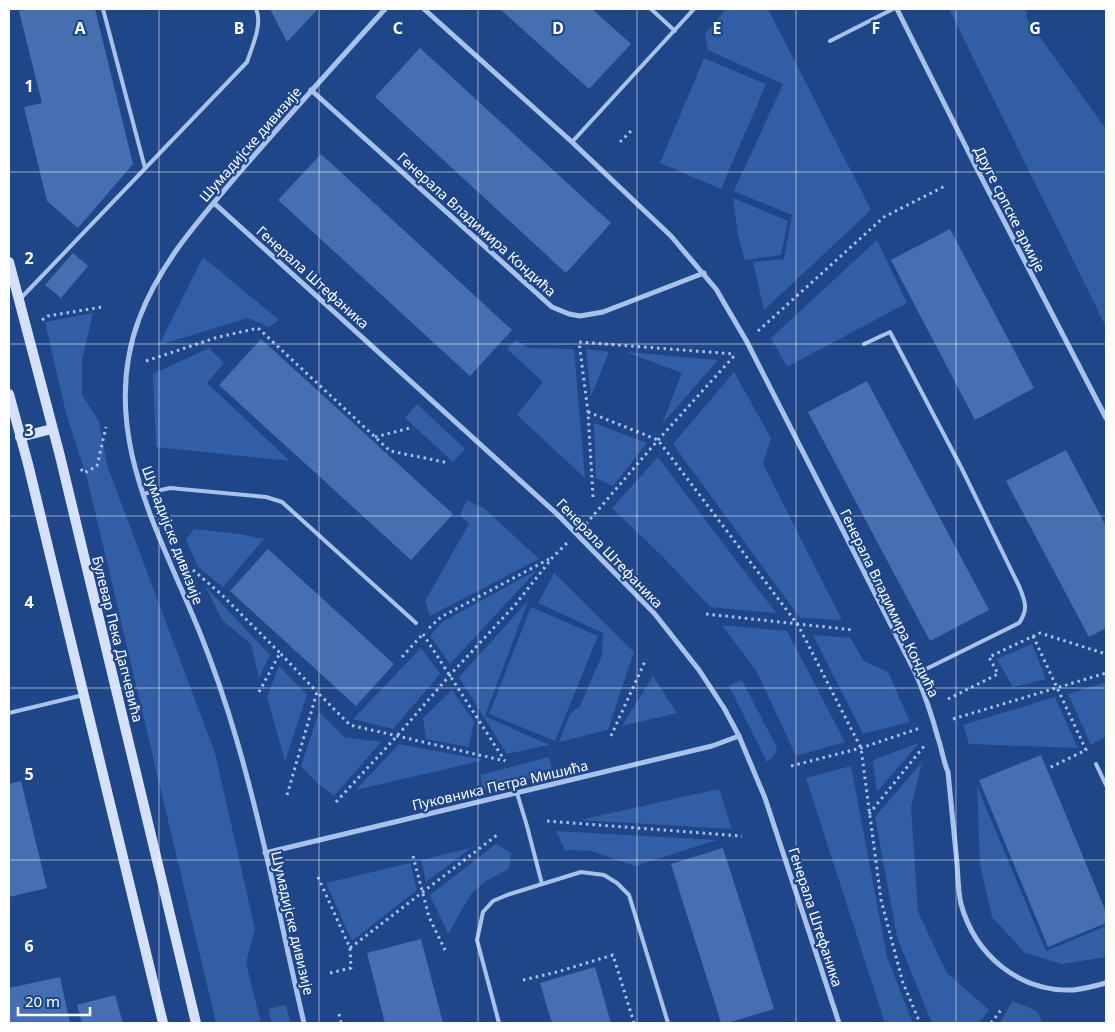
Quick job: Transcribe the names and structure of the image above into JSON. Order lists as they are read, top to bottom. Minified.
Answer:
{"streets":{"street":["Шумадијске дивизије","Друге српске армије","Генерала Владимира Кондића","Генерала Штефаника","Булевар Пека Дапчевића","Пуковника Петра Мишића"]},"crossings":[["Шумадијске дивизије","Генерала Владимира Кондића"],["Шумадијске дивизије","Генерала Штефаника"],["Шумадијске дивизије","Пуковника Петра Мишића"],["Генерала Штефаника","Пуковника Петра Мишића"]],"scale_bar":"20 m","grid":{"columns":["A","B","C","D","E","F","G"],"rows":["1","2","3","4","5","6"]}}
